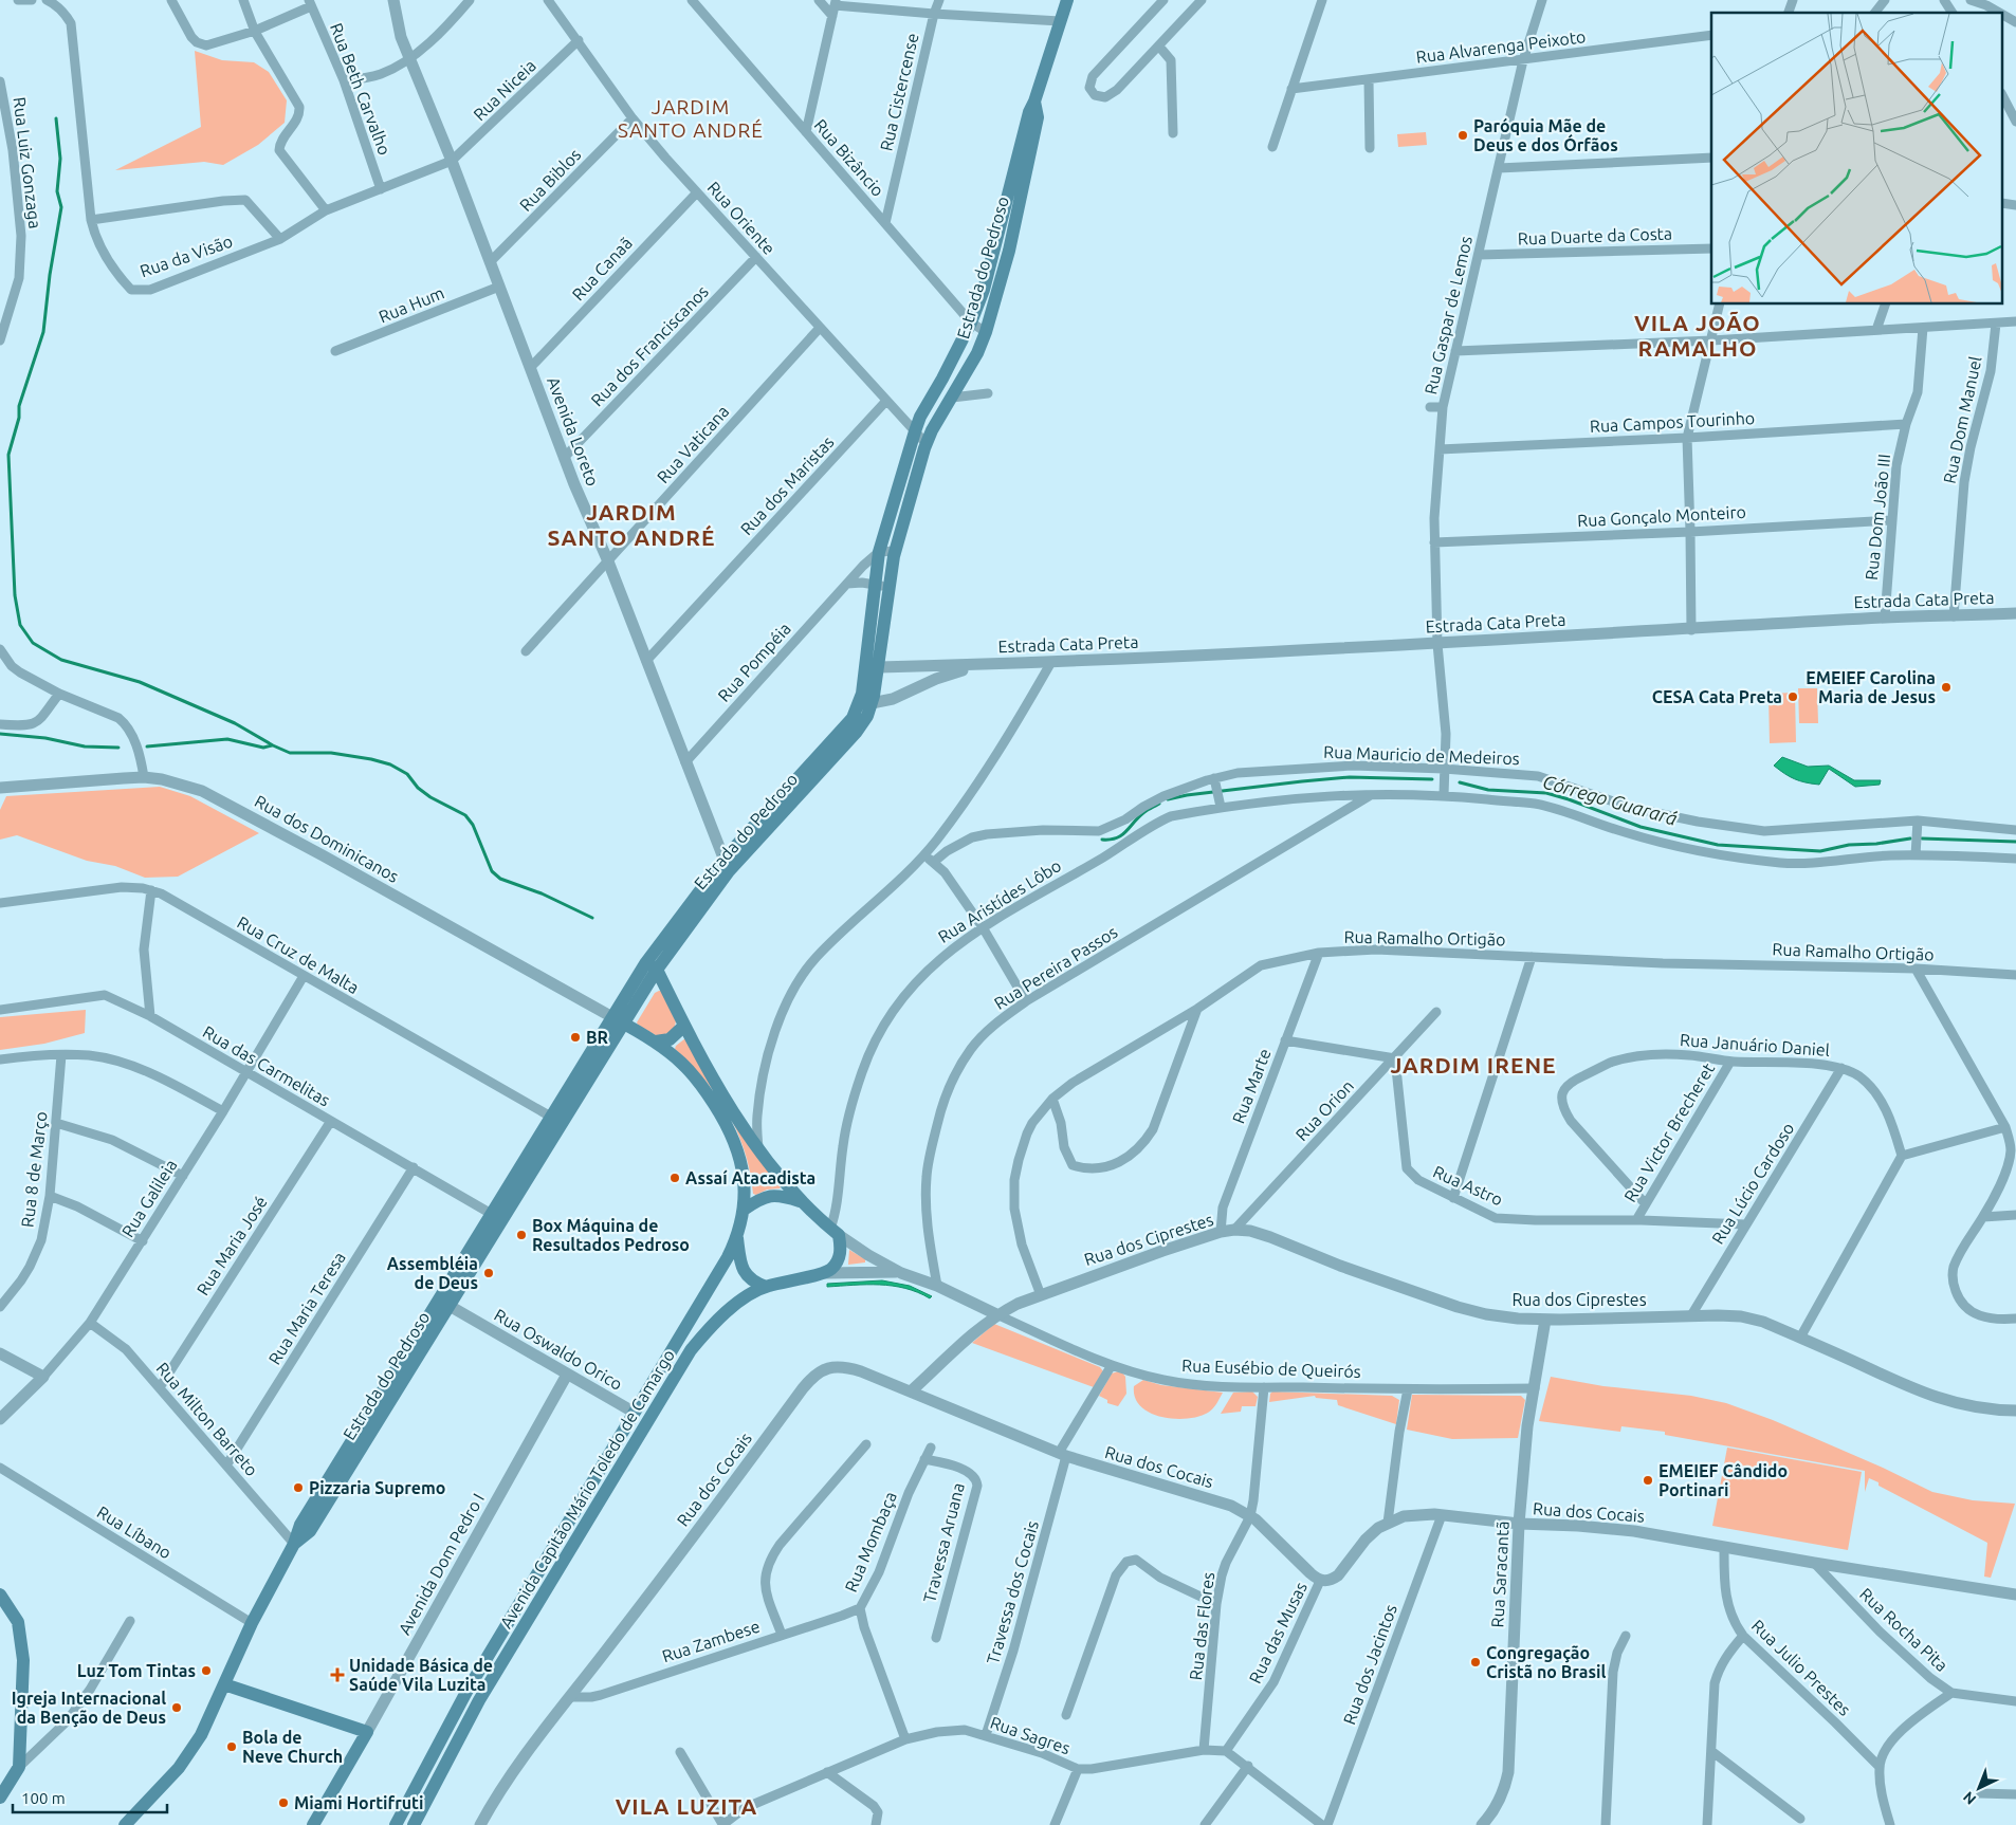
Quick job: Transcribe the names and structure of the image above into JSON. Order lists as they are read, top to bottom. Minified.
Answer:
{"streets":{"main road":["Estrada do Pedroso","Rua Eusébio de Queirós","Avenida Capitão Mário Toledo de Camargo","Avenida Dom Pedro I"],"street":["Rua Alvarenga Peixoto","Rua Beth Carvalho","Rua Niceia","Rua Cistercense","Rua Bizâncio","Rua Luiz Gonzaga","Rua Biblos","Rua Oriente","Rua Duarte da Costa","Rua da Visão","Rua Canaã","Rua Hum","Rua Gaspar de Lemos","Rua dos Franciscanos","Rua Dom Manuel","Rua Campos Tourinho","Avenida Loreto","Rua Vaticana","Rua dos Maristas","Rua Gonçalo Monteiro","Rua Dom João III","Estrada Cata Preta","Rua Pompéia","Rua Mauricio de Medeiros","Rua dos Dominicanos","Rua Aristídes Lôbo","Rua Ramalho Ortigão","Rua Cruz de Malta","Rua Pereira Passos","Rua Januário Daniel","Rua das Carmelitas","Rua Marte","Rua Orion","Rua Victor Brecheret","Rua 8 de Março","Rua Lúcio Cardoso","Rua Astro","Rua Galileia","Rua dos Ciprestes","Rua Maria José","Rua Maria Teresa","Rua Oswaldo Orico","Rua Milton Barreto","Rua dos Cocais","Rua Líbano","Rua Mombaça","Travessa Aruana","Rua Saracantã","Travessa dos Cocais","Rua das Flores","Rua Rocha Pita","Rua das Musas","Rua Zambese","Rua dos Jacintos","Rua Julio Prestes","Rua Sagres"]},"crossings":[["Rua Alvarenga Peixoto","Rua Gaspar de Lemos"],["Rua Beth Carvalho","Rua da Visão"],["Rua Niceia","Rua Oriente"],["Rua Niceia","Rua da Visão"],["Rua Niceia","Avenida Loreto"],["Rua Cistercense","Rua Bizâncio"],["Rua Bizâncio","Estrada do Pedroso"],["Rua Biblos","Rua Oriente"],["Rua Biblos","Avenida Loreto"],["Rua Oriente","Estrada do Pedroso"],["Rua Oriente","Rua Canaã"],["Rua Oriente","Rua dos Franciscanos"],["Rua Oriente","Rua Vaticana"],["Rua Oriente","Rua dos Maristas"],["Rua Duarte da Costa","Rua Gaspar de Lemos"],["Rua da Visão","Avenida Loreto"],["Estrada do Pedroso","Avenida Loreto"],["Estrada do Pedroso","Estrada Cata Preta"],["Estrada do Pedroso","Rua Pompéia"],["Estrada do Pedroso","Rua dos Dominicanos"],["Estrada do Pedroso","Rua Cruz de Malta"],["Estrada do Pedroso","Rua das Carmelitas"],["Estrada do Pedroso","Rua Oswaldo Orico"],["Estrada do Pedroso","Rua Eusébio de Queirós"],["Estrada do Pedroso","Rua Milton Barreto"],["Estrada do Pedroso","Rua Líbano"],["Rua Canaã","Avenida Loreto"],["Rua Hum","Avenida Loreto"],["Rua Gaspar de Lemos","Rua Campos Tourinho"],["Rua Gaspar de Lemos","Rua Gonçalo Monteiro"],["Rua Gaspar de Lemos","Estrada Cata Preta"],["Rua Gaspar de Lemos","Rua Mauricio de Medeiros"],["Rua Gaspar de Lemos","Rua Aristídes Lôbo"],["Rua dos Franciscanos","Avenida Loreto"],["Rua Dom Manuel","Estrada Cata Preta"],["Rua Campos Tourinho","Rua Dom João III"],["Avenida Loreto","Rua Vaticana"],["Avenida Loreto","Rua dos Maristas"],["Avenida Loreto","Rua Pompéia"],["Rua Gonçalo Monteiro","Rua Dom João III"],["Rua Dom João III","Estrada Cata Preta"],["Rua Aristídes Lôbo","Rua Pereira Passos"],["Rua Aristídes Lôbo","Rua Eusébio de Queirós"],["Rua Aristídes Lôbo","Avenida Capitão Mário Toledo de Camargo"],["Rua Ramalho Ortigão","Rua Marte"],["Rua Ramalho Ortigão","Rua dos Ciprestes"],["Rua Cruz de Malta","Rua Galileia"],["Rua Pereira Passos","Rua Eusébio de Queirós"],["Rua Januário Daniel","Rua Victor Brecheret"],["Rua Januário Daniel","Rua Lúcio Cardoso"],["Rua das Carmelitas","Rua Galileia"],["Rua das Carmelitas","Rua Maria José"],["Rua das Carmelitas","Rua Maria Teresa"],["Rua Marte","Rua dos Ciprestes"],["Rua Orion","Rua Astro"],["Rua Orion","Rua dos Ciprestes"],["Rua Victor Brecheret","Rua Astro"],["Rua Lúcio Cardoso","Rua Astro"],["Rua Lúcio Cardoso","Rua dos Ciprestes"],["Rua Galileia","Rua Milton Barreto"],["Rua dos Ciprestes","Rua Eusébio de Queirós"],["Rua dos Ciprestes","Rua dos Cocais"],["Rua dos Ciprestes","Rua Saracantã"],["Rua Maria José","Rua Milton Barreto"],["Rua Maria Teresa","Rua Milton Barreto"],["Rua Oswaldo Orico","Avenida Capitão Mário Toledo de Camargo"],["Rua Oswaldo Orico","Avenida Dom Pedro I"],["Rua Eusébio de Queirós","Avenida Capitão Mário Toledo de Camargo"],["Rua Eusébio de Queirós","Rua Saracantã"],["Rua Eusébio de Queirós","Travessa dos Cocais"],["Rua Eusébio de Queirós","Rua das Flores"],["Rua dos Cocais","Rua Saracantã"],["Rua dos Cocais","Travessa dos Cocais"],["Rua dos Cocais","Rua das Flores"],["Rua dos Cocais","Rua Rocha Pita"],["Rua dos Cocais","Rua das Musas"],["Rua dos Cocais","Rua Zambese"],["Rua dos Cocais","Rua dos Jacintos"],["Rua dos Cocais","Rua Julio Prestes"],["Rua Mombaça","Travessa Aruana"],["Rua Mombaça","Rua Zambese"],["Rua Mombaça","Rua Sagres"],["Travessa dos Cocais","Rua Sagres"],["Rua das Flores","Rua Sagres"],["Rua das Musas","Rua Sagres"]],"districts":["JARDIM SANTO ANDRÉ","VILA JOÃO RAMALHO","JARDIM SANTO ANDRÉ","JARDIM IRENE","VILA LUZITA"],"water":["Córrego Guarará"],"places":{"other":["Paróquia Mãe de Deus e dos Órfãos","EMEIEF Carolina Maria de Jesus","CESA Cata Preta","BR","Assaí Atacadista","Box Máquina de Resultados Pedroso","Assembléia de Deus","EMEIEF Cândido Portinari","Pizzaria Supremo","Congregação Cristã no Brasil","Luz Tom Tintas","Igreja Internacional da Benção de Deus","Bola de Neve Church","Miami Hortifruti"],"health":["Unidade Básica de Saúde Vila Luzita"]},"scale_bar":"100 m","north":"bottom left"}
